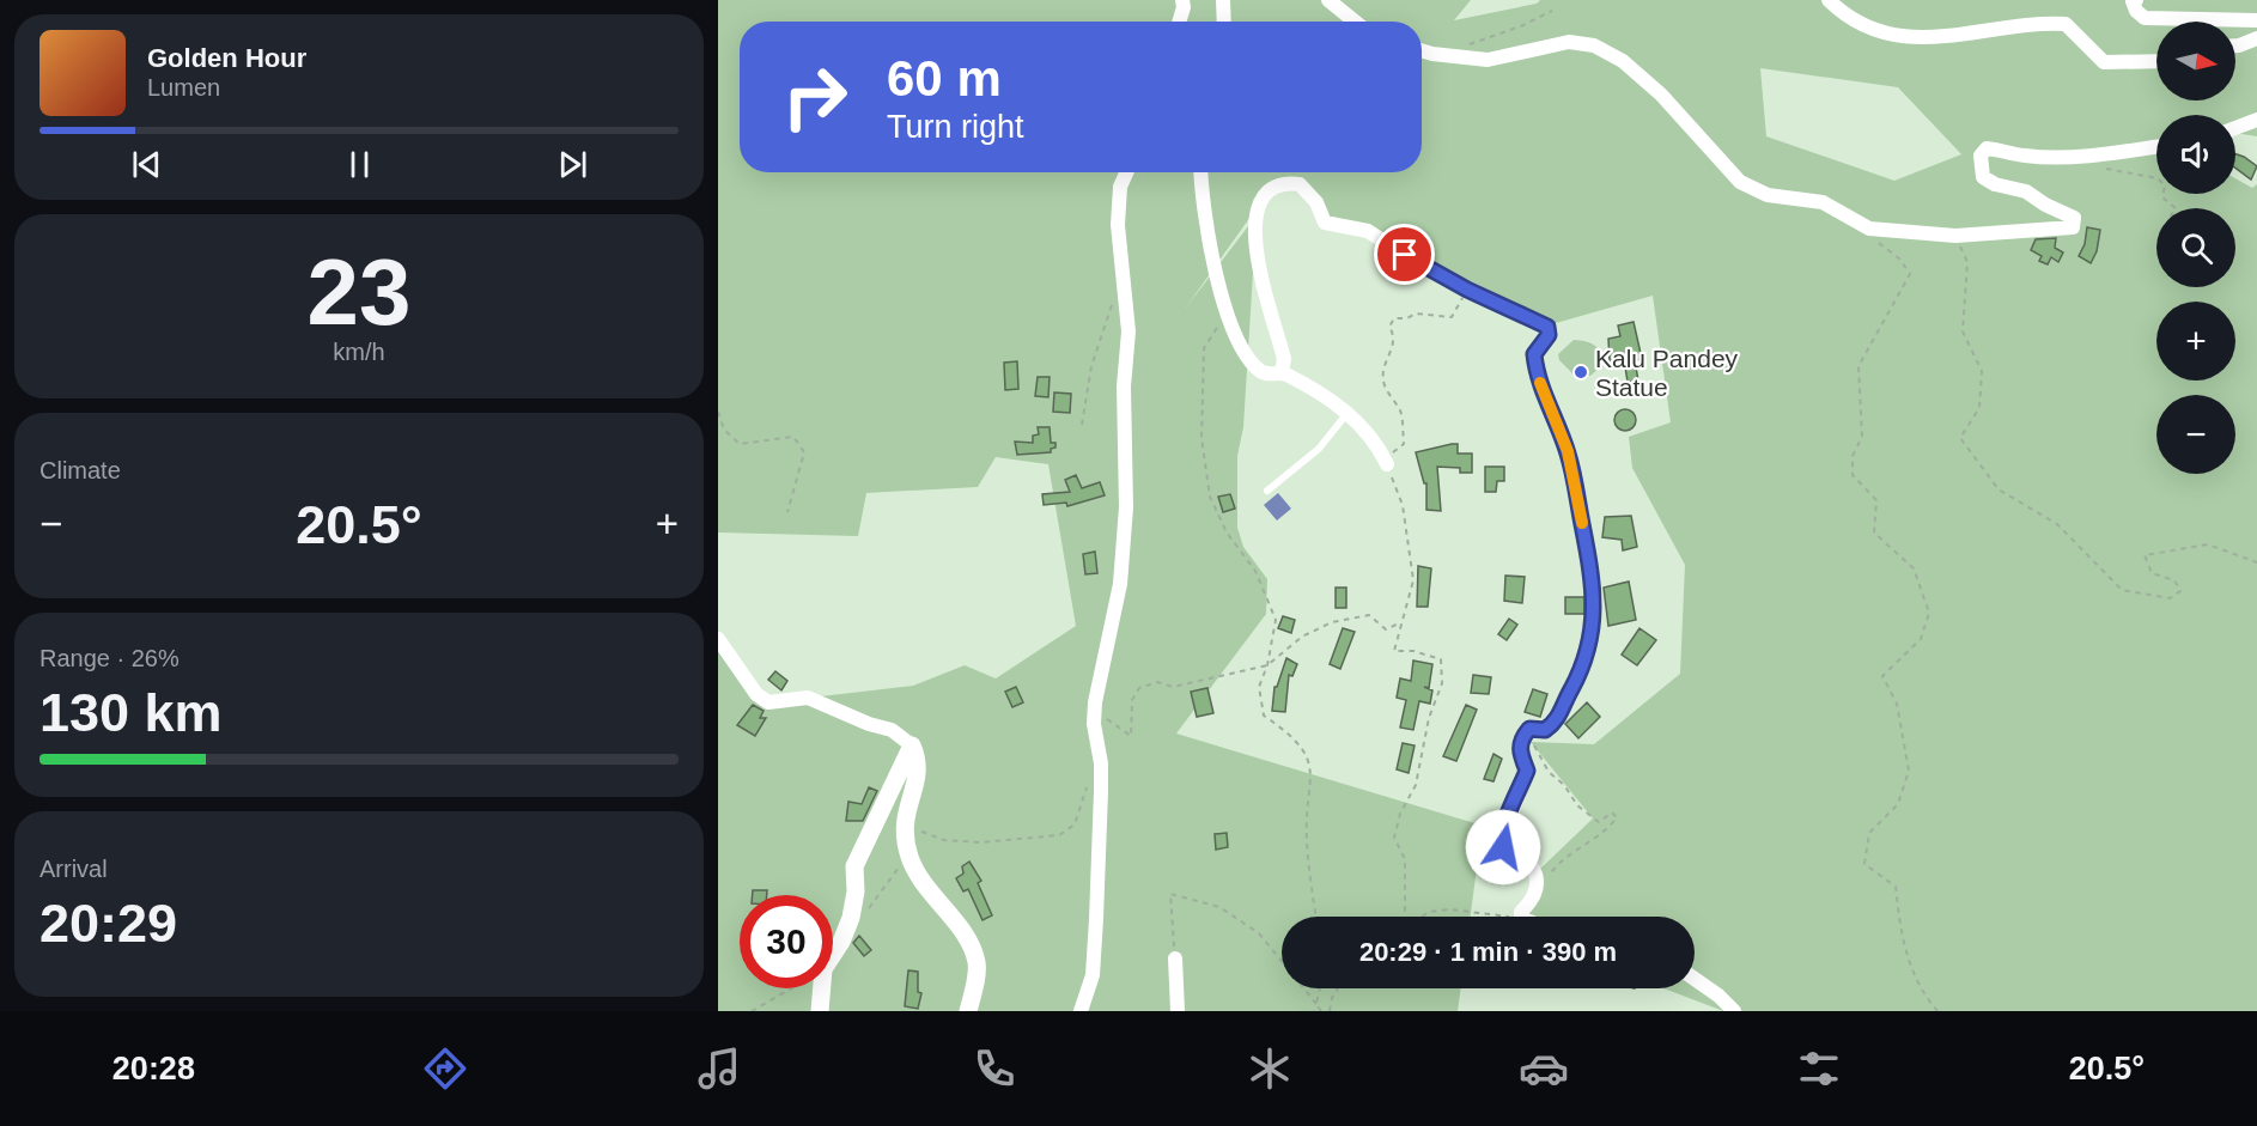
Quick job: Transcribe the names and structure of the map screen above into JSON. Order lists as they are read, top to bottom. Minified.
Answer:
{"places":["Kalu Pandey Statue"],"north":"right","page":{"map_buttons":["+","−"],"turn":["60 m","Turn right"],"song":["Golden Hour","Lumen"],"tile":[["23","km/h"],"Climate",["Range · 26%","130 km"],["Arrival","20:29"]],"heat":["−","20.5°","+"],"limit":"30","trip":"20:29 · 1 min · 390 m","tabs":["20:28","20.5°"]}}
